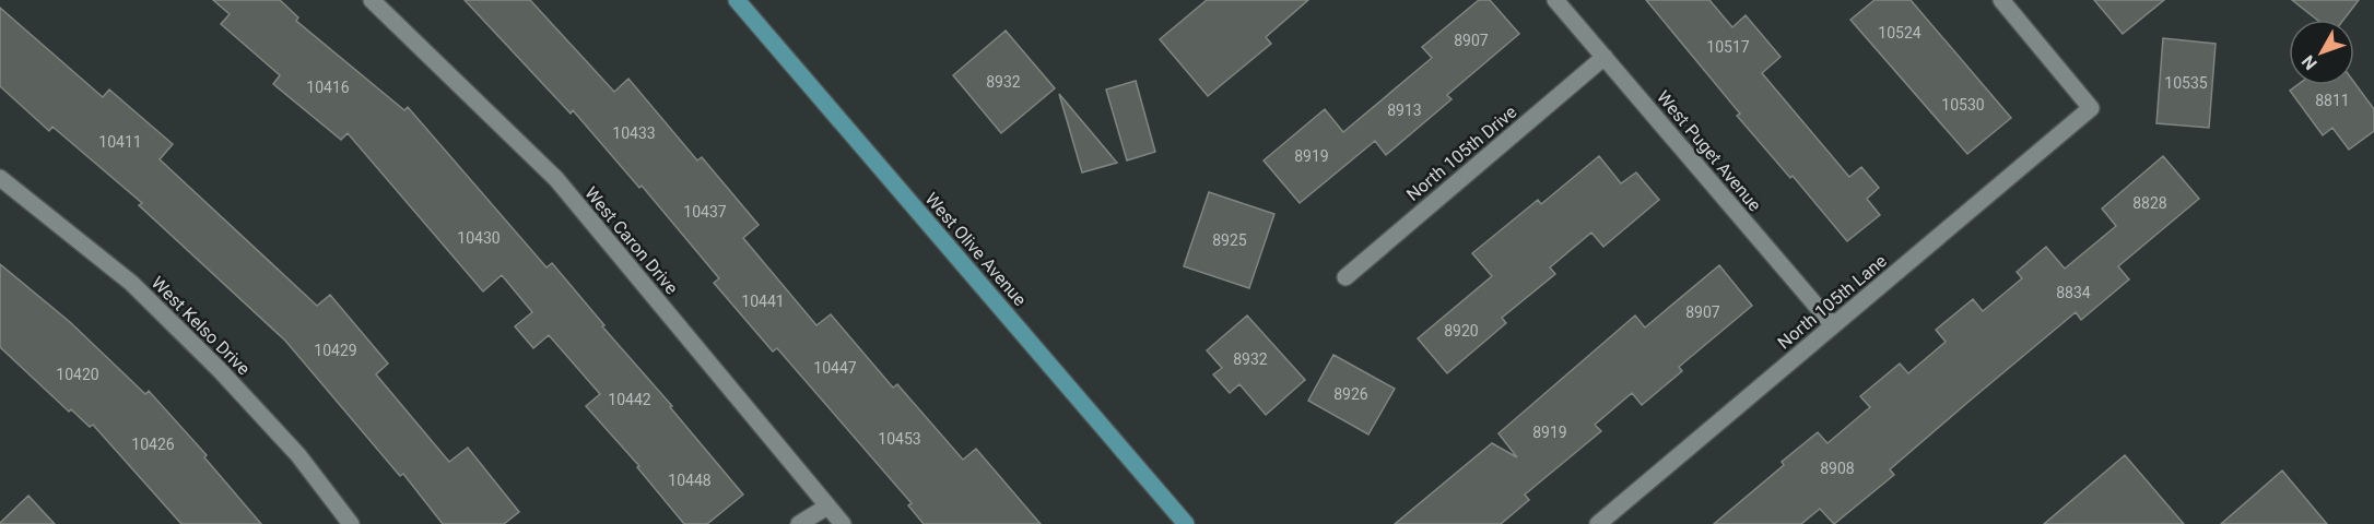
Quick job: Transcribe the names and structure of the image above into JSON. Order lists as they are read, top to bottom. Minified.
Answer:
{"streets":{"main road":["West Olive Avenue"],"street":["West Puget Avenue","North 105th Drive","West Caron Drive","North 105th Lane","West Kelso Drive"]},"crossings":[["West Puget Avenue","North 105th Drive"],["West Puget Avenue","North 105th Lane"]],"house_numbers":["10524","8907","10517","8932","10535","10416","8811","10530","8913","10433","10411","8919","8828","10437","10430","8925","8834","10441","8907","8920","10429","8932","10447","10420","8926","10442","8919","10453","10426","8908","10448"],"north":"bottom left"}
